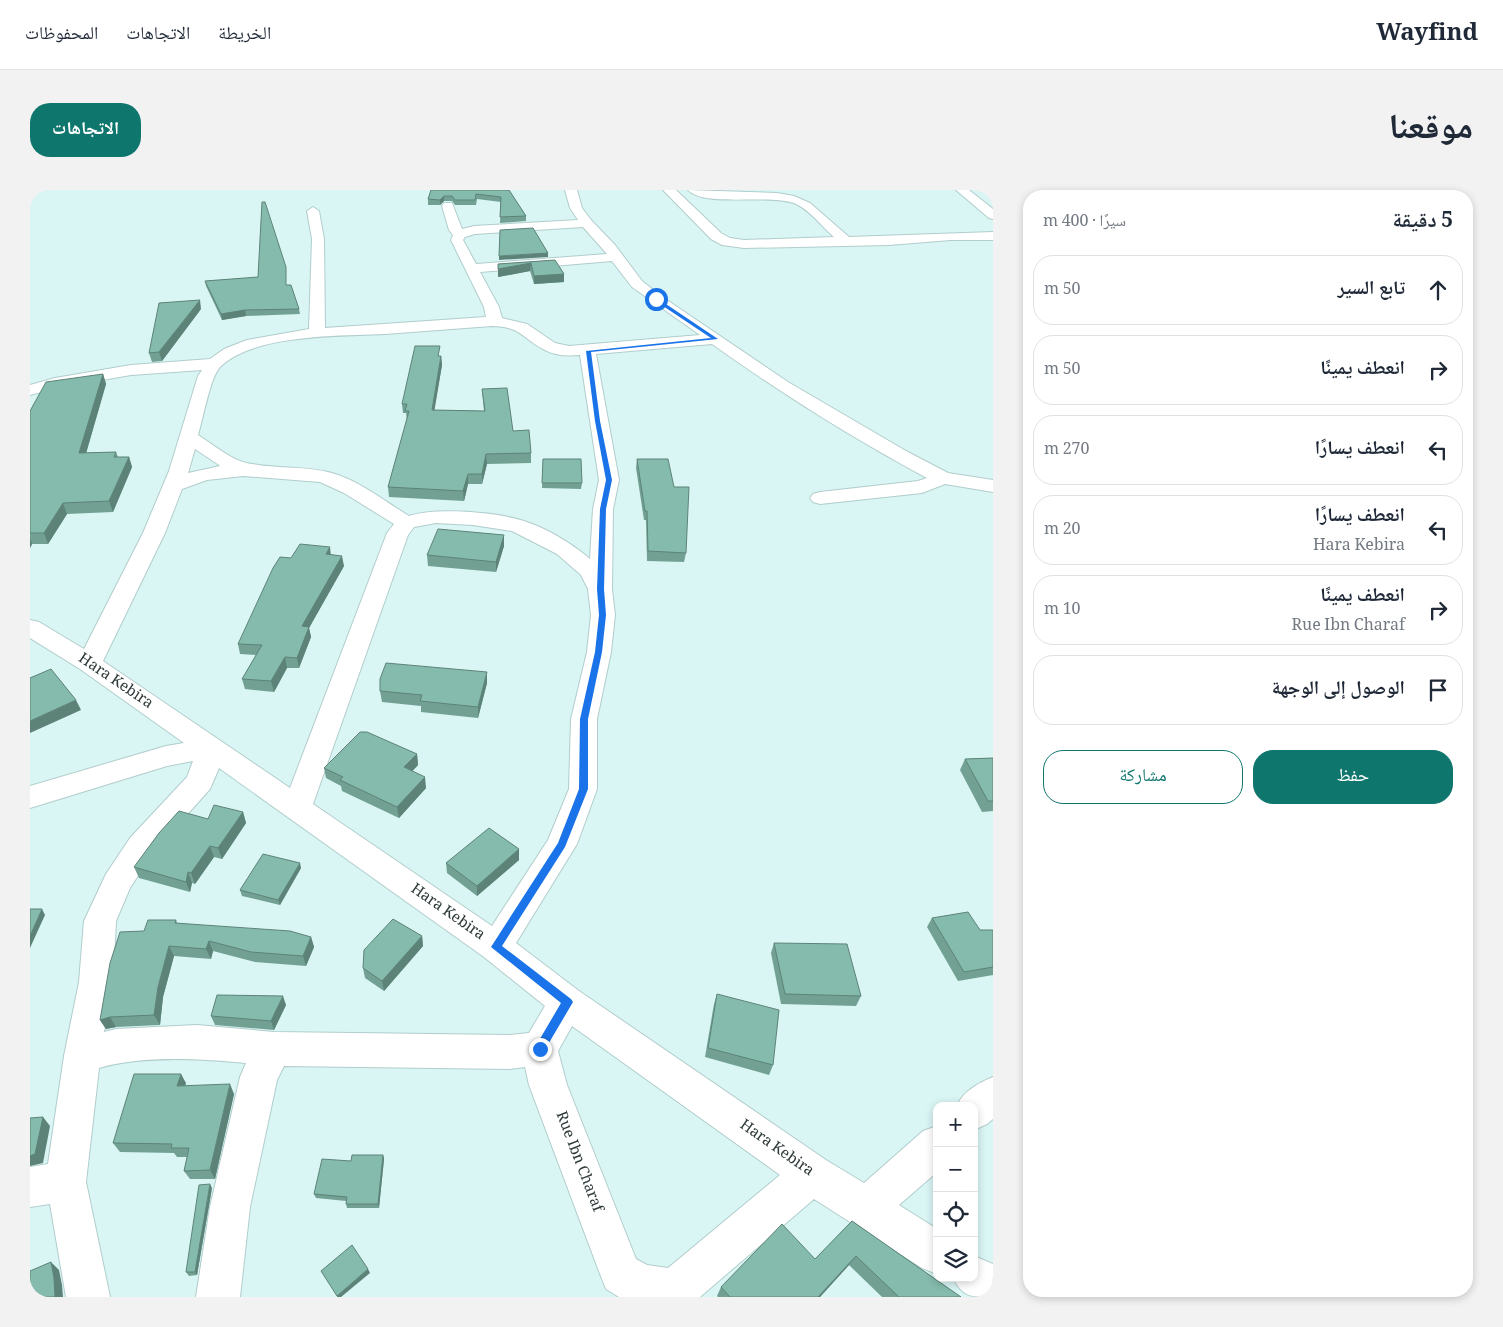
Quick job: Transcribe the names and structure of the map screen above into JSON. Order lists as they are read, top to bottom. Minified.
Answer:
{"streets":{"street":["Hara Kebira","Rue Ibn Charaf"]},"page":{"header":"Wayfind","nav":["الخريطة","الاتجاهات","المحفوظات"],"title":"موقعنا","buttons":["الاتجاهات",["حفظ","مشاركة"]],"heading":["5 دقيقة","سيرًا · 400 m"],"list":[["تابع السير","50 m"],["انعطف يمينًا","50 m"],["انعطف يسارًا","270 m"],["انعطف يسارًا","Hara Kebira","20 m"],["انعطف يمينًا","Rue Ibn Charaf","10 m"],"الوصول إلى الوجهة"],"map_buttons":["+","−"]}}
